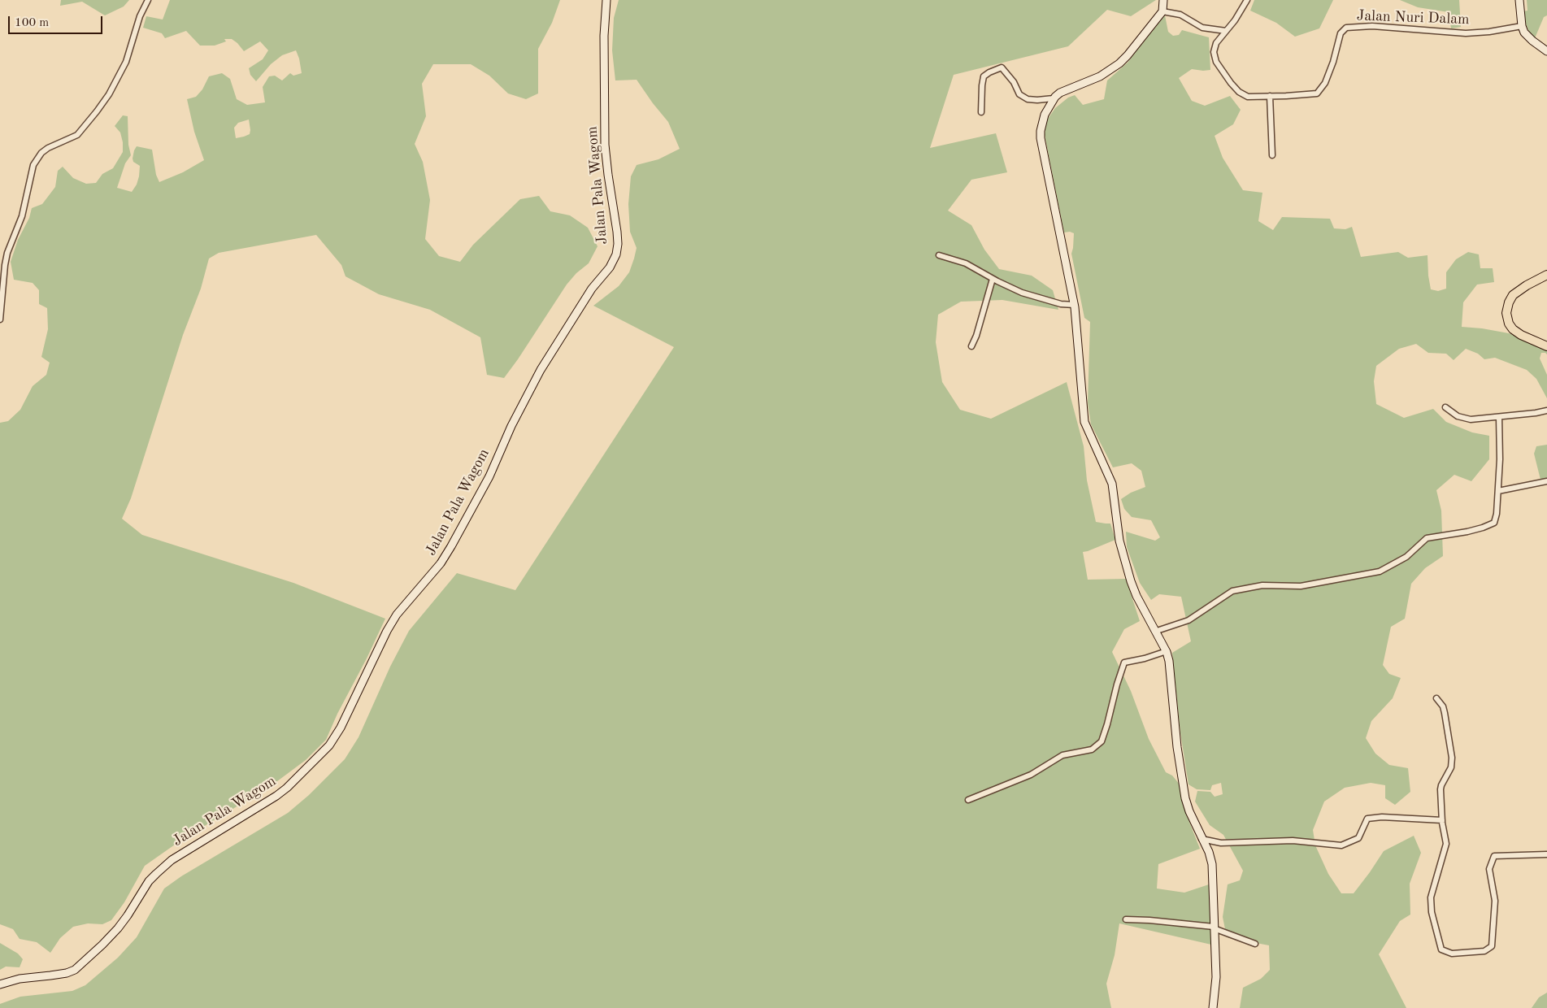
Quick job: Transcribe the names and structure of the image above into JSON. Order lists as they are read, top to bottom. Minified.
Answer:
{"streets":{"main road":["Jalan Pala Wagom"],"street":["Jalan Nuri Dalam"]},"scale_bar":"100 m"}
